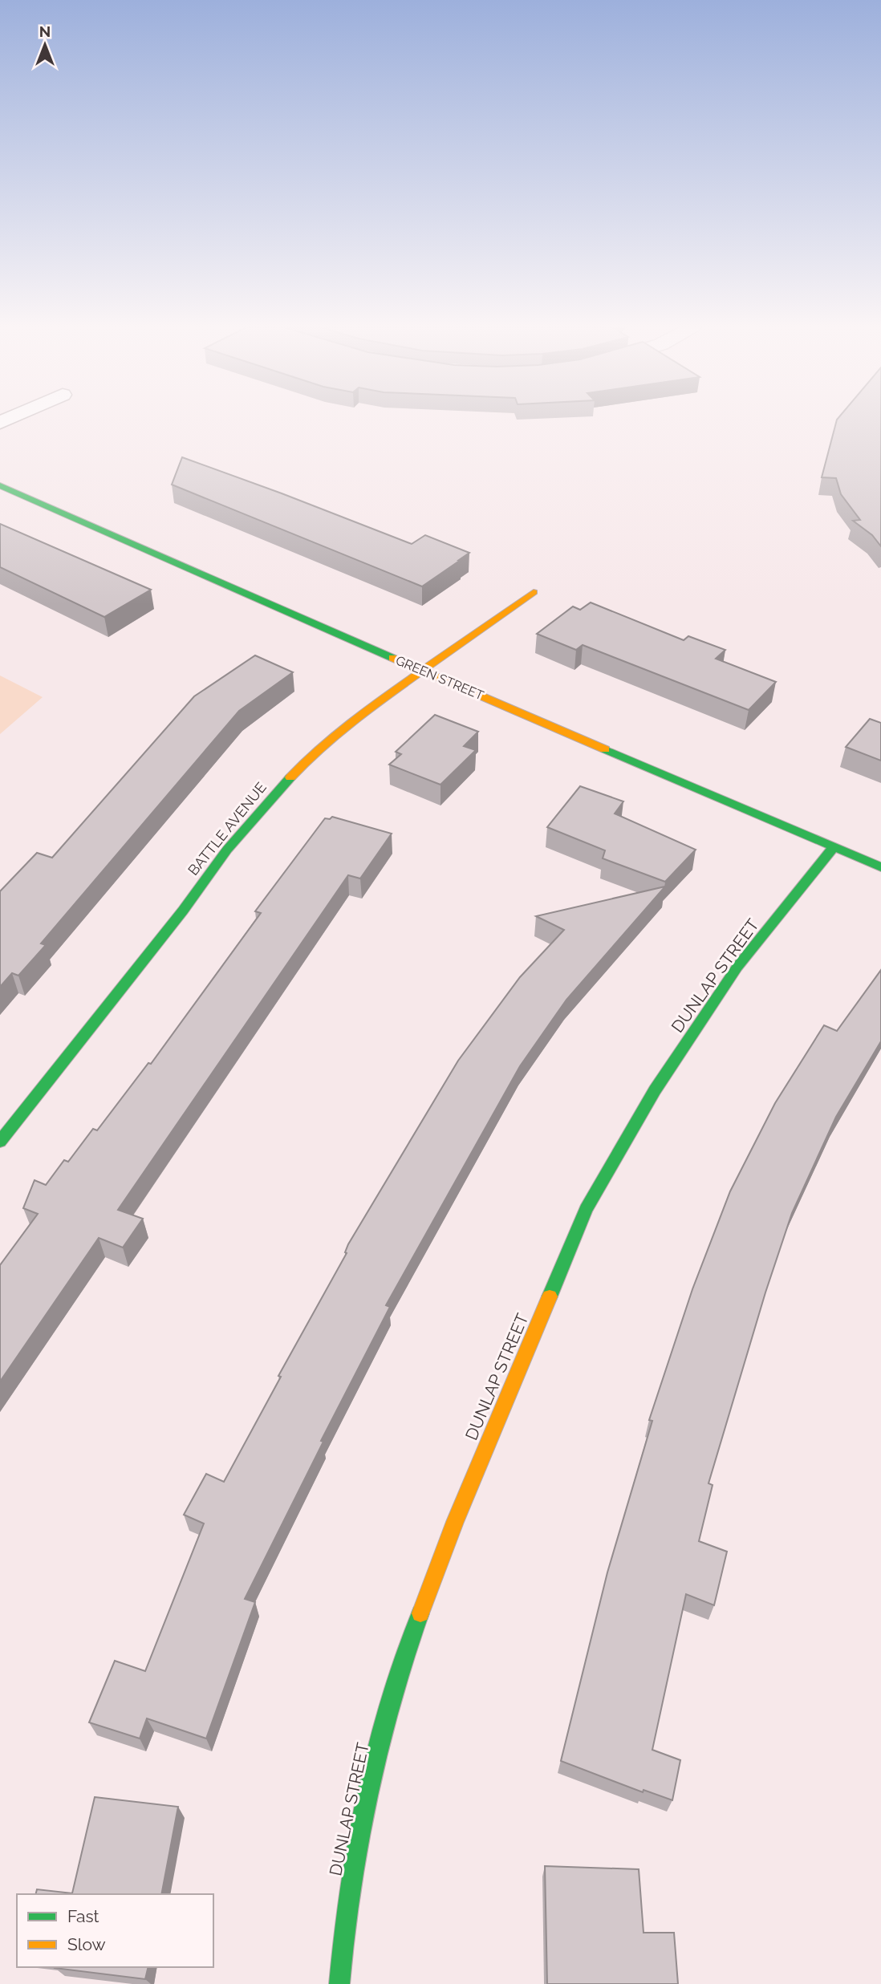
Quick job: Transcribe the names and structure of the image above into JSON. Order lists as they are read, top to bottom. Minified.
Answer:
{"streets":{"street":["GREEN STREET","BATTLE AVENUE","DUNLAP STREET"]},"crossings":[["GREEN STREET","BATTLE AVENUE"],["GREEN STREET","DUNLAP STREET"]],"legend":["Fast","Slow"],"north":"top"}
